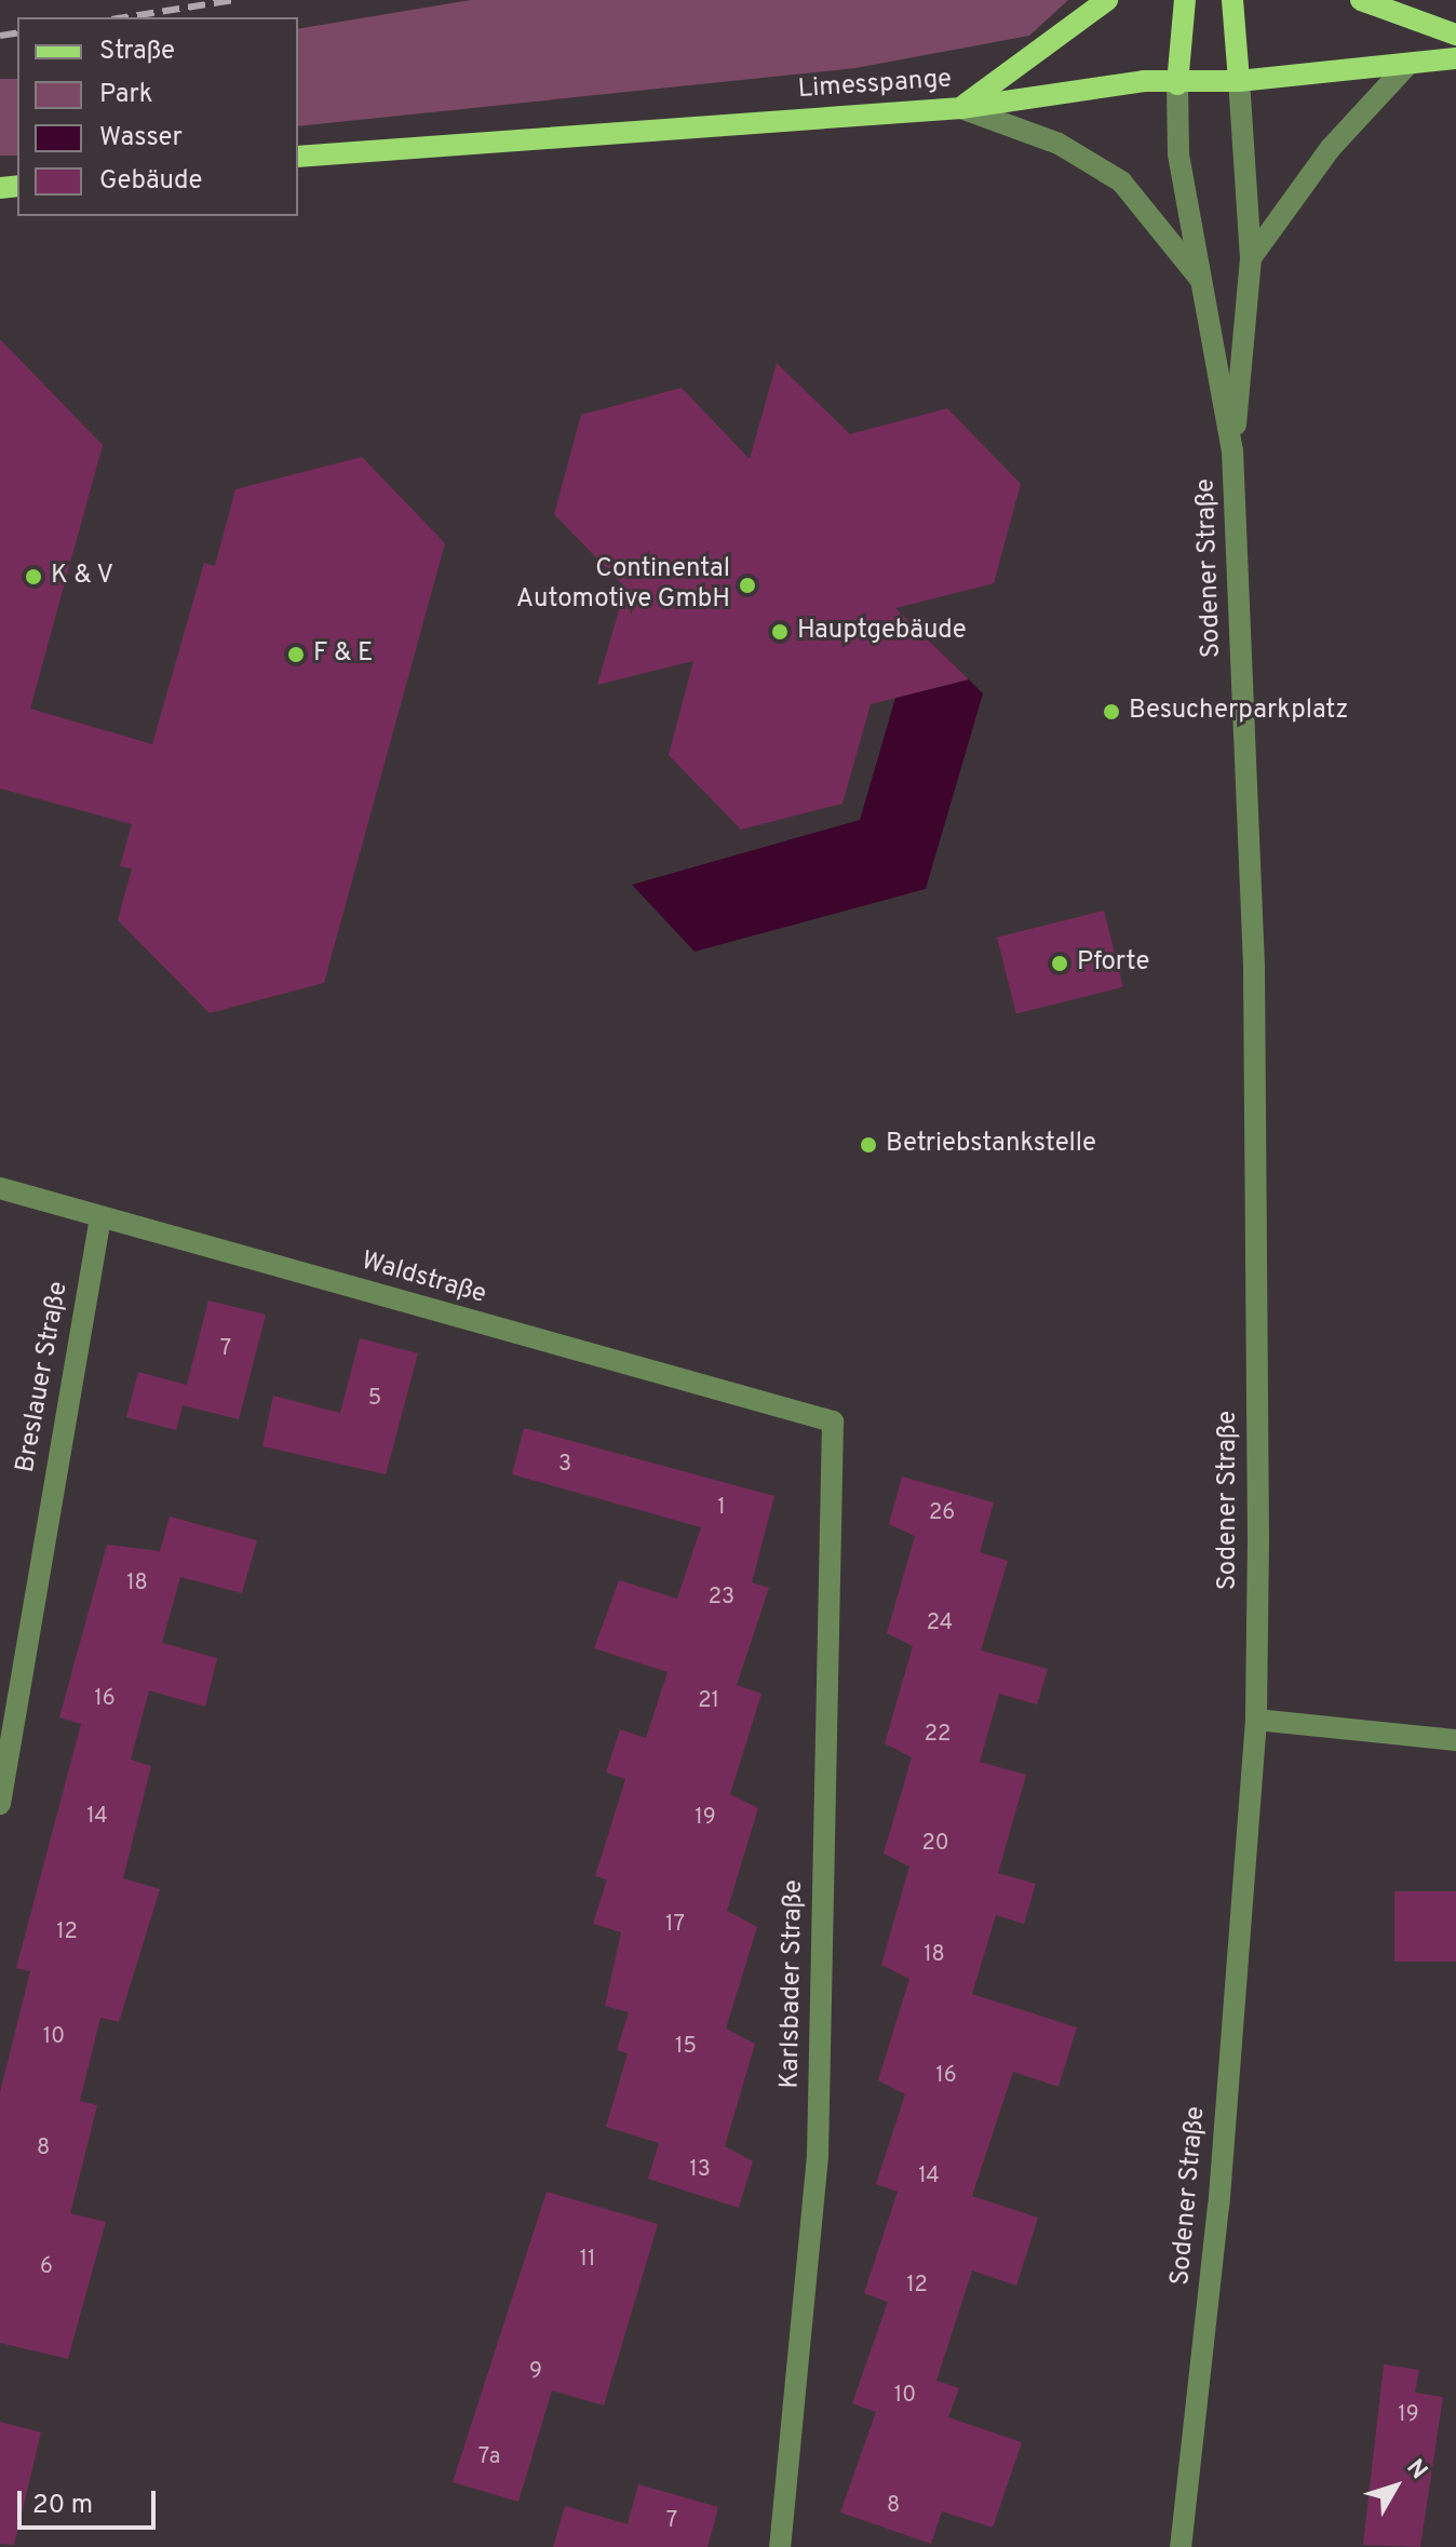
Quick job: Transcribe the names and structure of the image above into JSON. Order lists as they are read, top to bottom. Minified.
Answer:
{"streets":{"main road":["Limesspange","Sodener Straße"],"street":["Waldstraße","Breslauer Straße","Karlsbader Straße"]},"crossings":[["Limesspange","Sodener Straße"],["Waldstraße","Breslauer Straße"],["Waldstraße","Karlsbader Straße"]],"places":["K & V","Continental Automotive GmbH","Hauptgebäude","F & E","Besucherparkplatz","Pforte","Betriebstankstelle"],"house_numbers":["7","5","3","1","26","18","23","24","16","21","22","14","19","20","17","12","18","10","15","16","8","13","14","11","6","12","9","10","19","7a","8","7"],"legend":["Straße","Park","Wasser","Gebäude"],"scale_bar":"20 m","north":"top right"}
